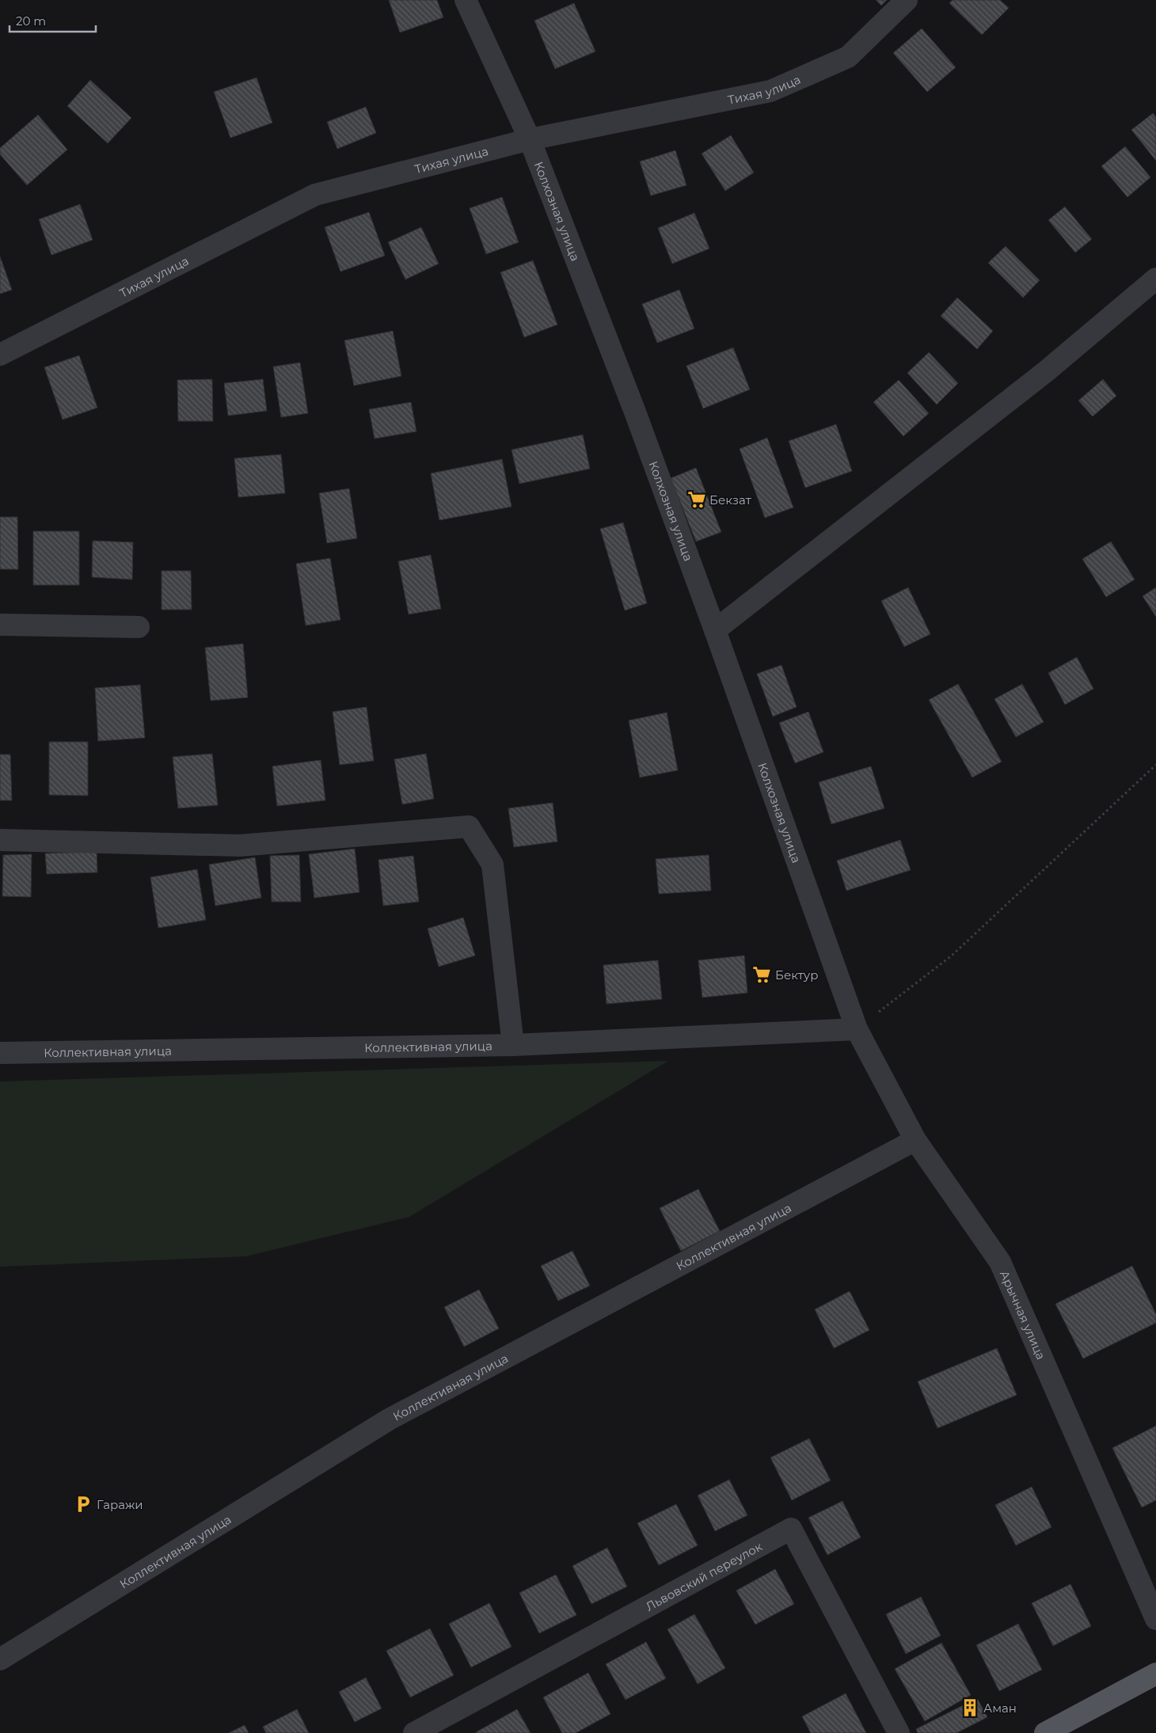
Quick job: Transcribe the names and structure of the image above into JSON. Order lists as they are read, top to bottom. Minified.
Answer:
{"streets":{"street":["Тихая улица","Колхозная улица","Коллективная улица","Арычная улица","Львовский переулок"]},"crossings":[["Тихая улица","Колхозная улица"],["Колхозная улица","Коллективная улица"],["Колхозная улица","Арычная улица"],["Коллективная улица","Арычная улица"]],"places":{"supermarket":["Бекзат","Бектур"],"parking":["Гаражи"],"building":["Аман"]},"scale_bar":"20 m"}
